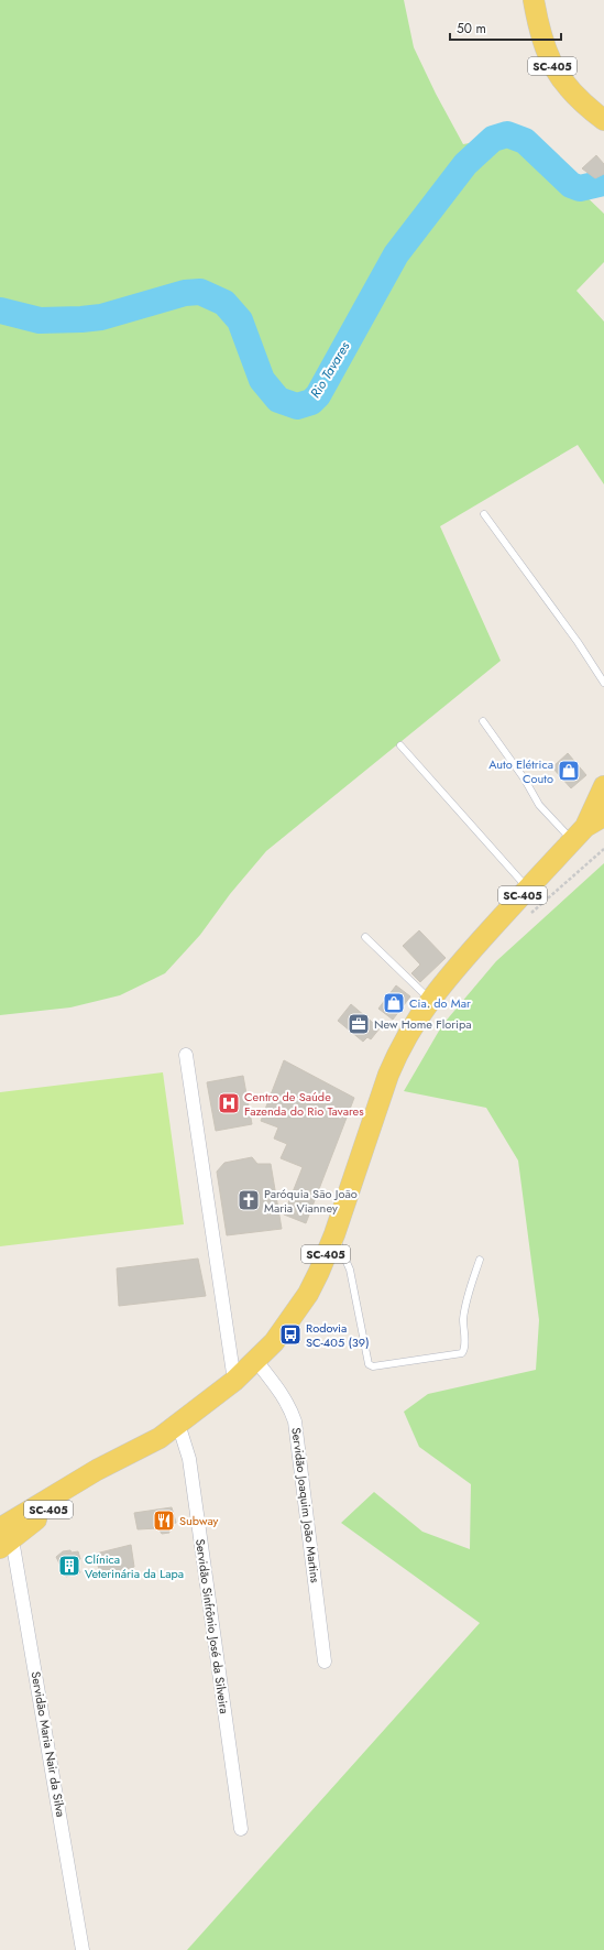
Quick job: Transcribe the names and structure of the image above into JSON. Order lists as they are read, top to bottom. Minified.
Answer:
{"streets":{"main road":["SC-405"],"street":["Servidão Joaquim João Martins","Servidão Sinfrônio José da Silveira","Servidão Maria Nair da Silva"]},"crossings":[["SC-405","Servidão Joaquim João Martins"],["SC-405","Servidão Sinfrônio José da Silveira"],["SC-405","Servidão Maria Nair da Silva"]],"water":["Rio Tavares"],"places":{"shop":["Auto Elétrica Couto","Cia. do Mar"],"office":["New Home Floripa"],"hospital":["Centro de Saúde Fazenda do Rio Tavares"],"church":["Paróquia São João Maria Vianney"],"bus stop":["Rodovia SC-405 (39)"],"restaurant":["Subway"],"building":["Clínica Veterinária da Lapa"]},"scale_bar":"50 m"}
